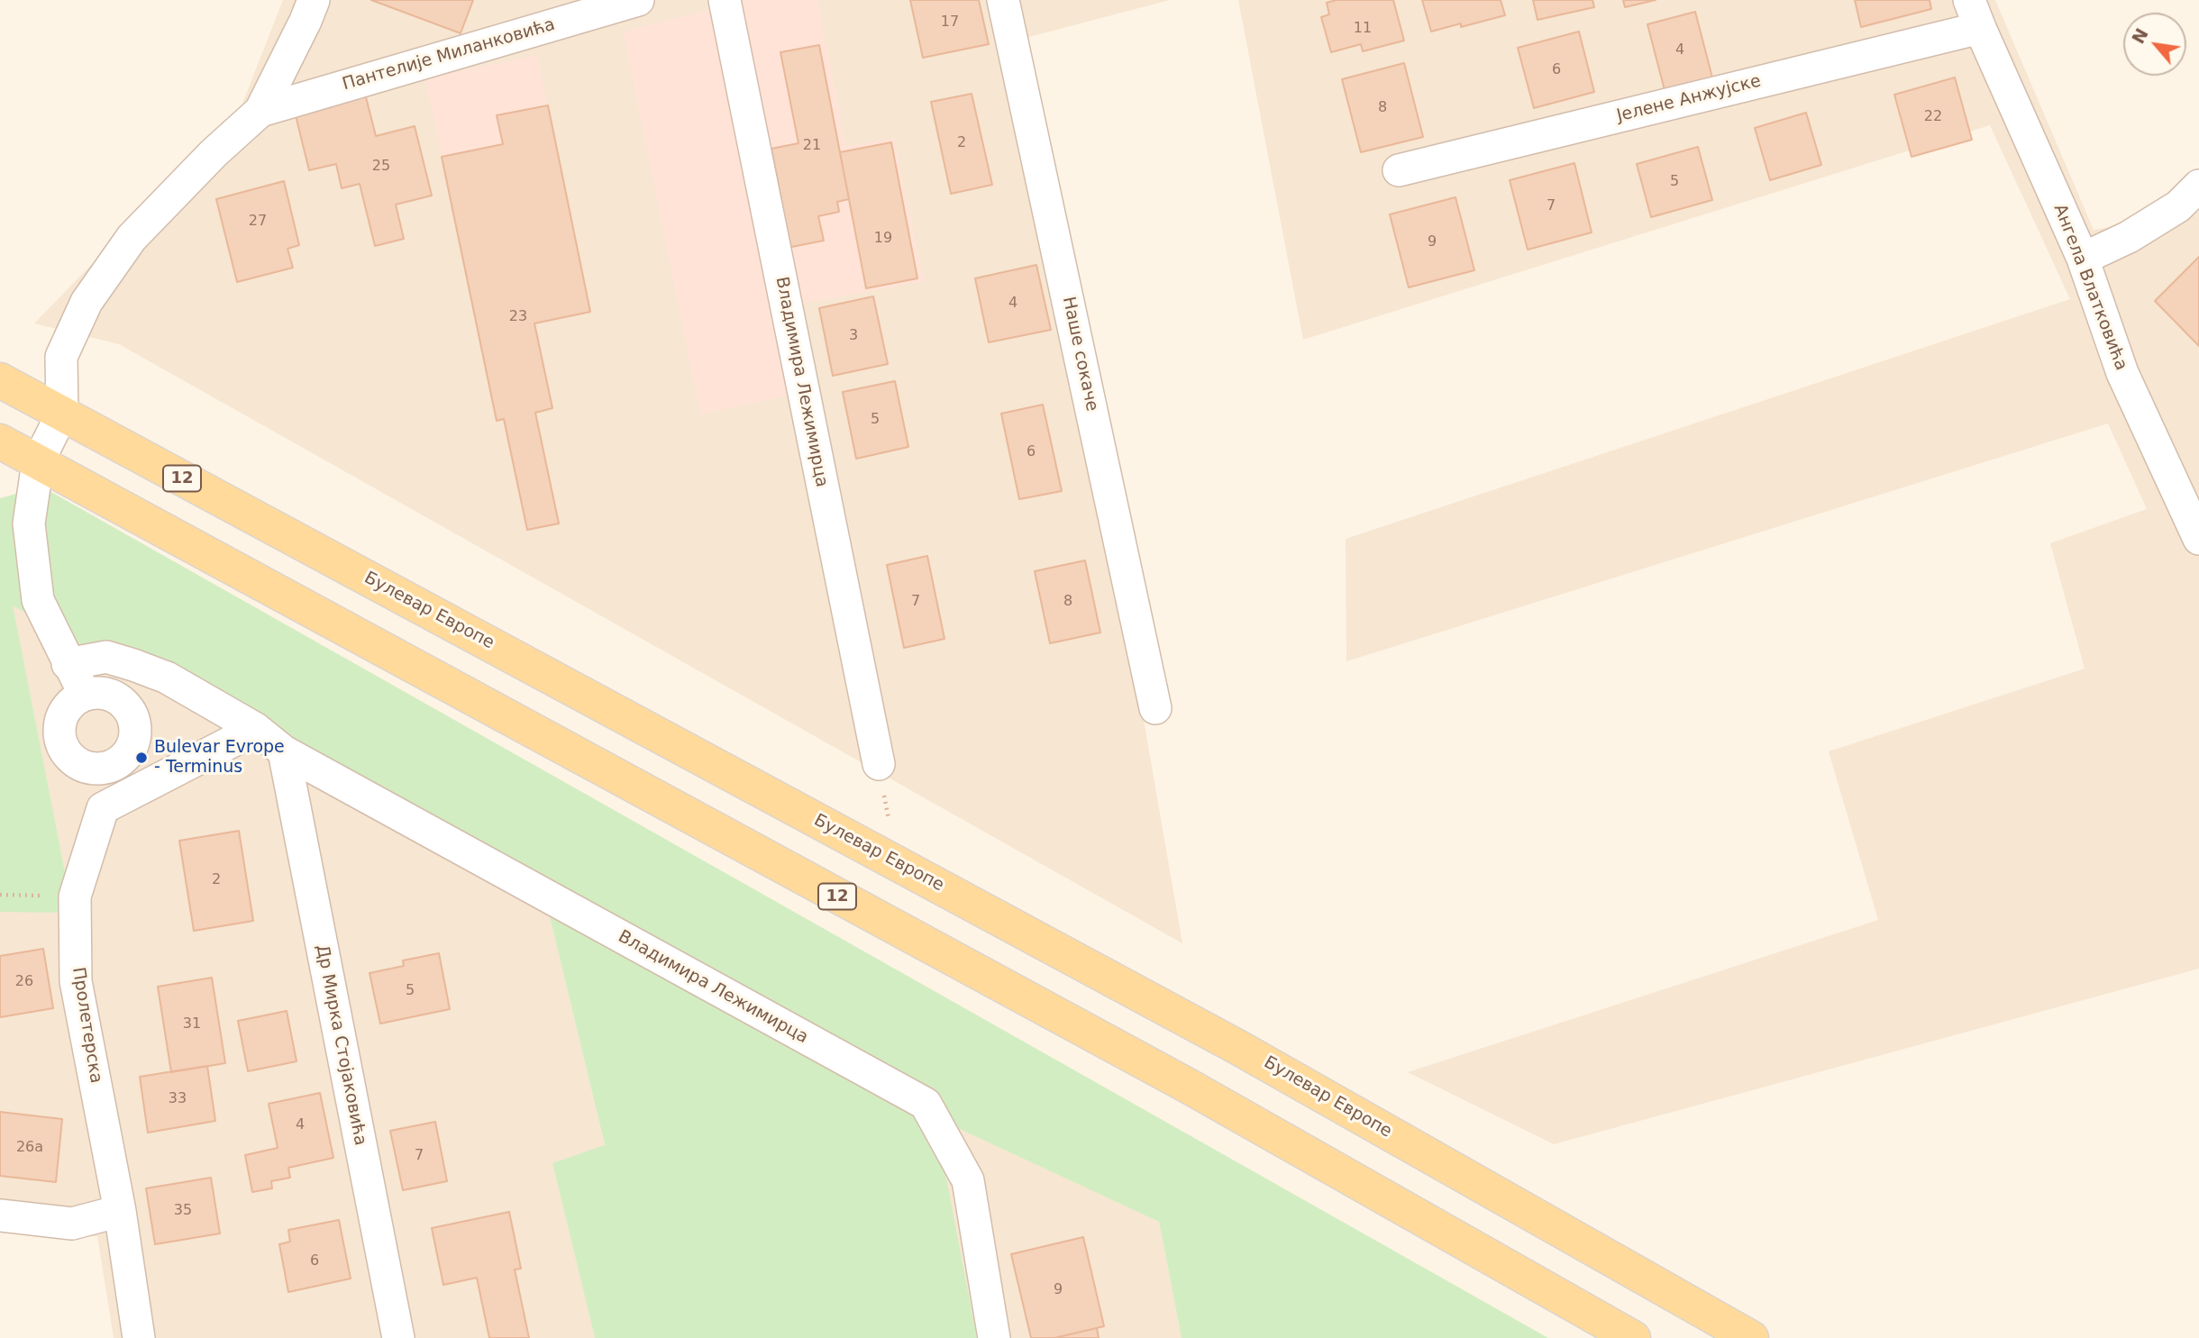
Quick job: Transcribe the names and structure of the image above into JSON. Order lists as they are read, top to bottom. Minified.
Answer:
{"streets":{"main road":["12","Булевар Европе"],"street":["Пантелије Миланковића","Јелене Анжујске","Ангела Влатковића","Наше сокаче","Владимира Лежимирца","Пролетерска","Др Мирка Стојаковића"]},"crossings":[["Јелене Анжујске","Ангела Влатковића"],["Владимира Лежимирца","Др Мирка Стојаковића"]],"places":["Bulevar Evrope - Terminus"],"house_numbers":["17","11","4","6","8","22","2","21","25","5","7","27","19","9","4","23","3","5","6","7","8","2","26","5","31","33","4","26a","7","35","6","9"],"north":"top left"}
